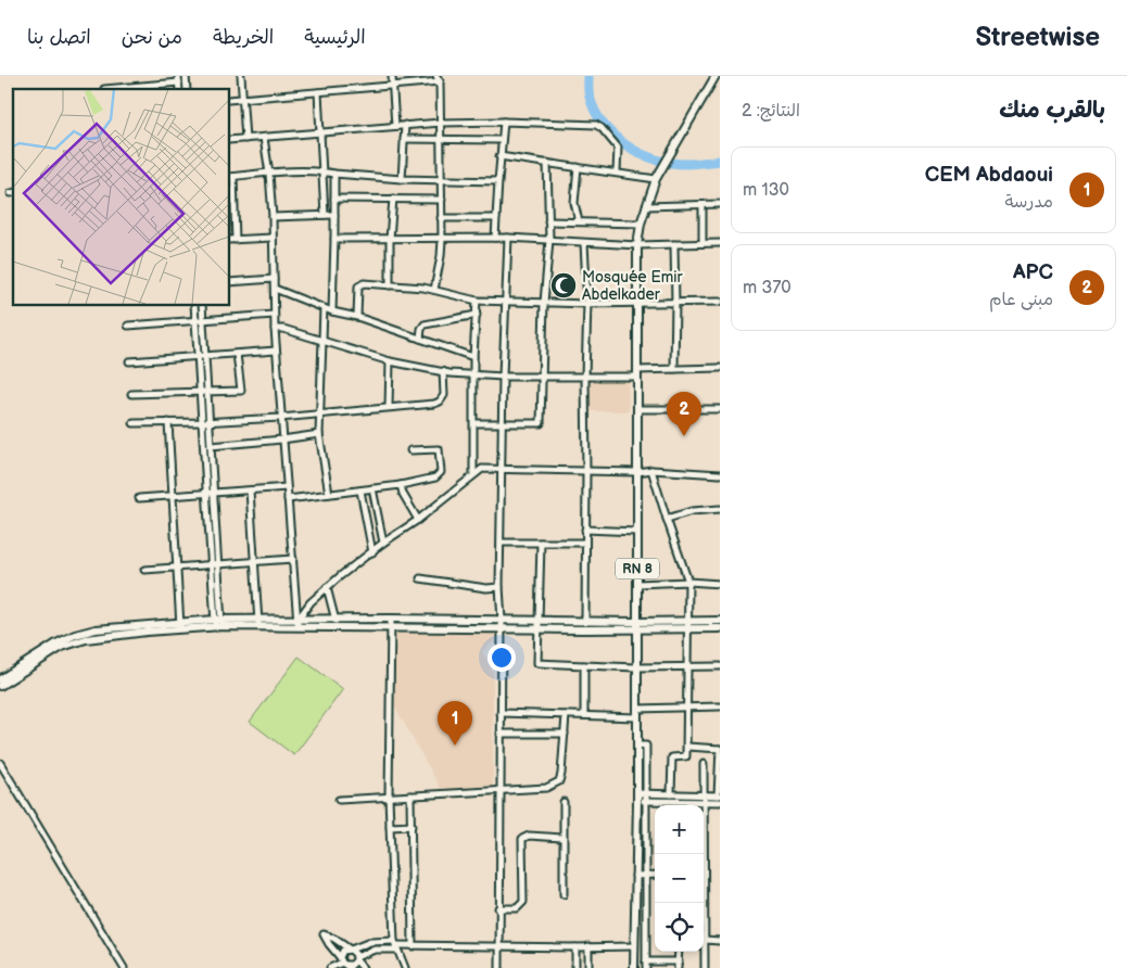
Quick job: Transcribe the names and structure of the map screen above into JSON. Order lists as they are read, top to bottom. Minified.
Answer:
{"streets":{"main road":["RN 8"]},"places":{"mosque":["Mosquée Emir Abdelkader"]},"page":{"header":"Streetwise","nav":["الرئيسية","الخريطة","من نحن","اتصل بنا"],"heading":["بالقرب منك","النتائج: 2"],"list":[{"mark":"1","name":"CEM Abdaoui","note":"مدرسة","value":"130 m"},{"mark":"2","name":"APC","note":"مبنى عام","value":"370 m"}],"pins":["2","1"],"map_buttons":["+","−"]}}
